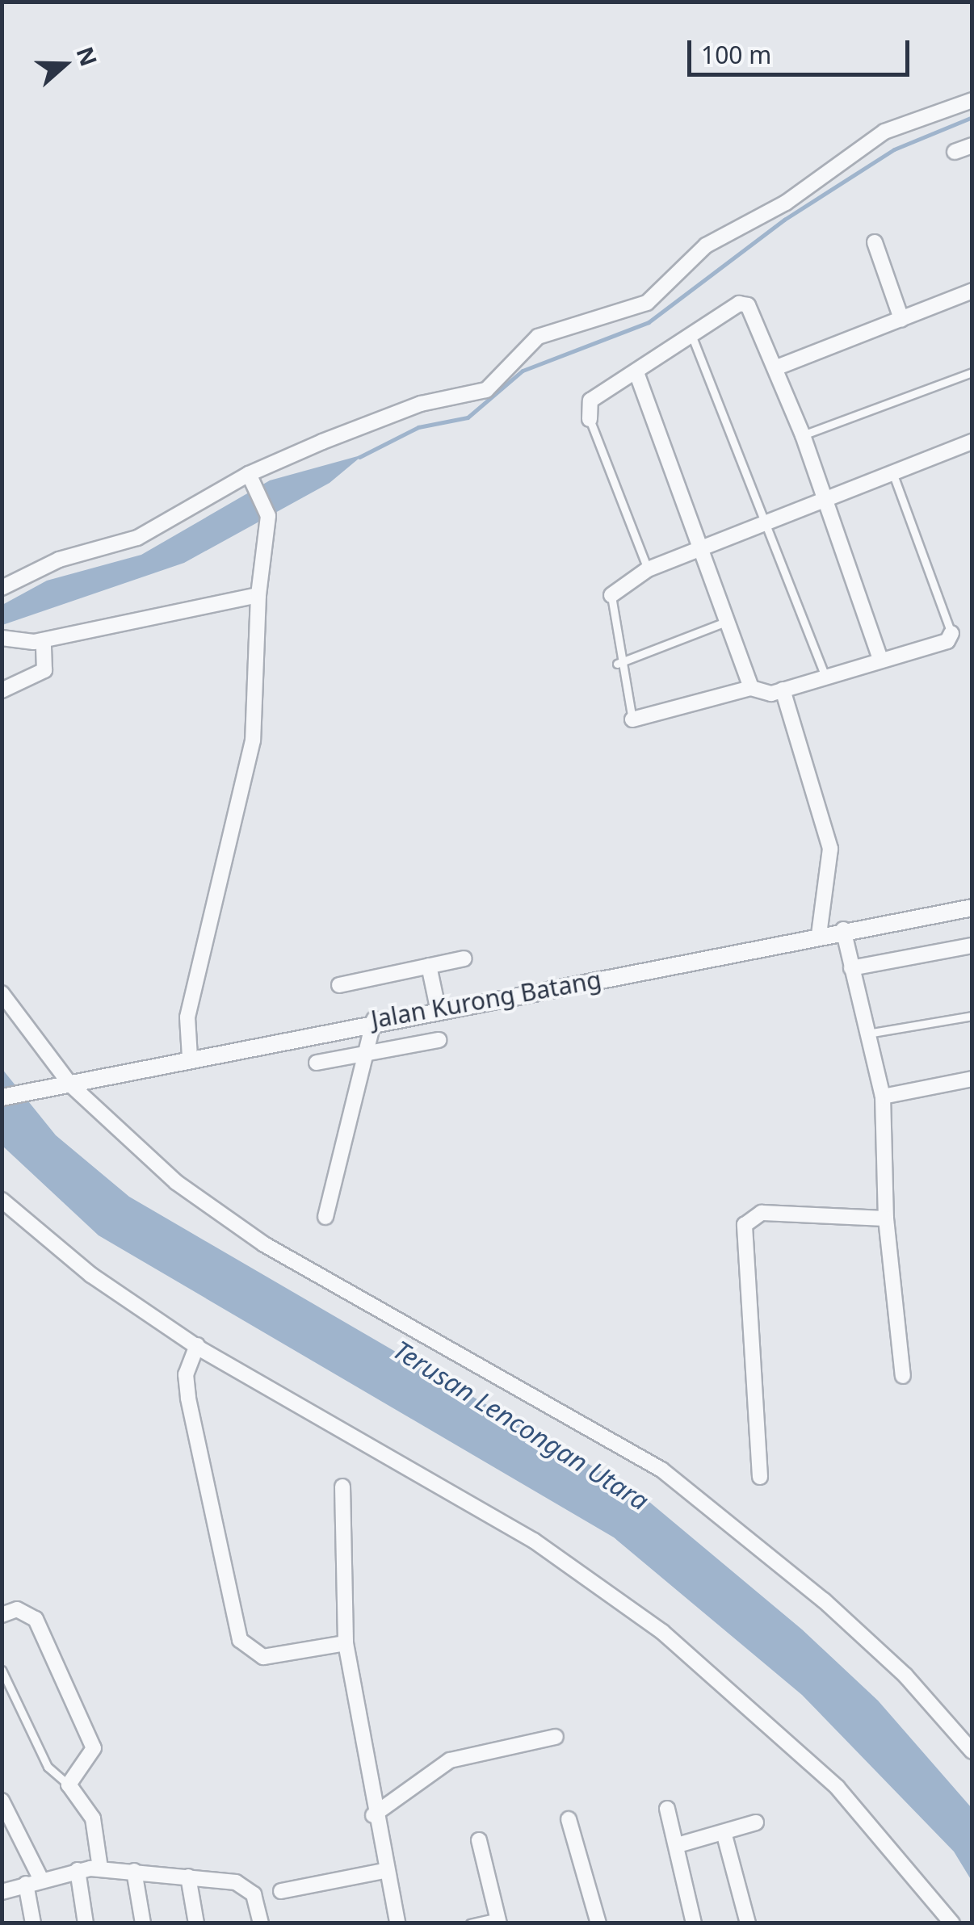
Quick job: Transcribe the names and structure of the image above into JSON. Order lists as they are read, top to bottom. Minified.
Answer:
{"streets":{"street":["Jalan Kurong Batang"]},"water":["Terusan Lencongan Utara"],"scale_bar":"100 m","north":"right"}
